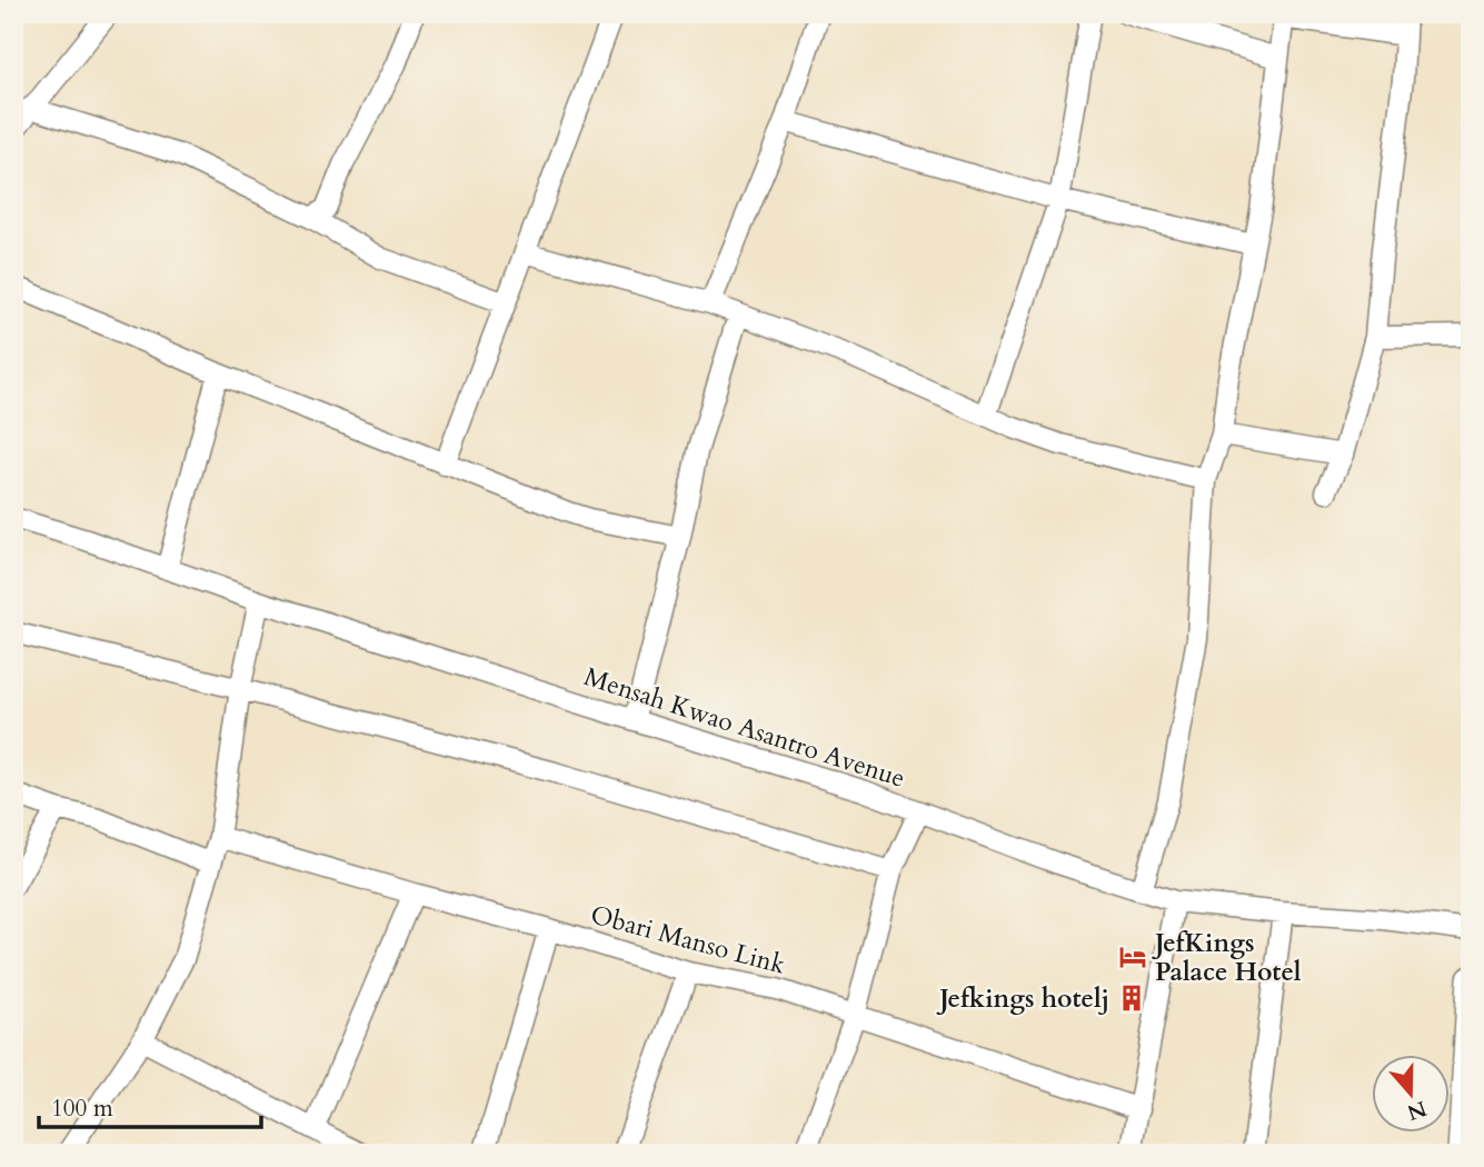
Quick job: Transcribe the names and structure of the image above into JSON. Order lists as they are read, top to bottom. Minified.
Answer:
{"streets":{"street":["Mensah Kwao Asantro Avenue","Obari Manso Link"]},"places":{"hotel":["JefKings Palace Hotel"],"building":["Jefkings hotelj"]},"scale_bar":"100 m","north":"bottom"}
